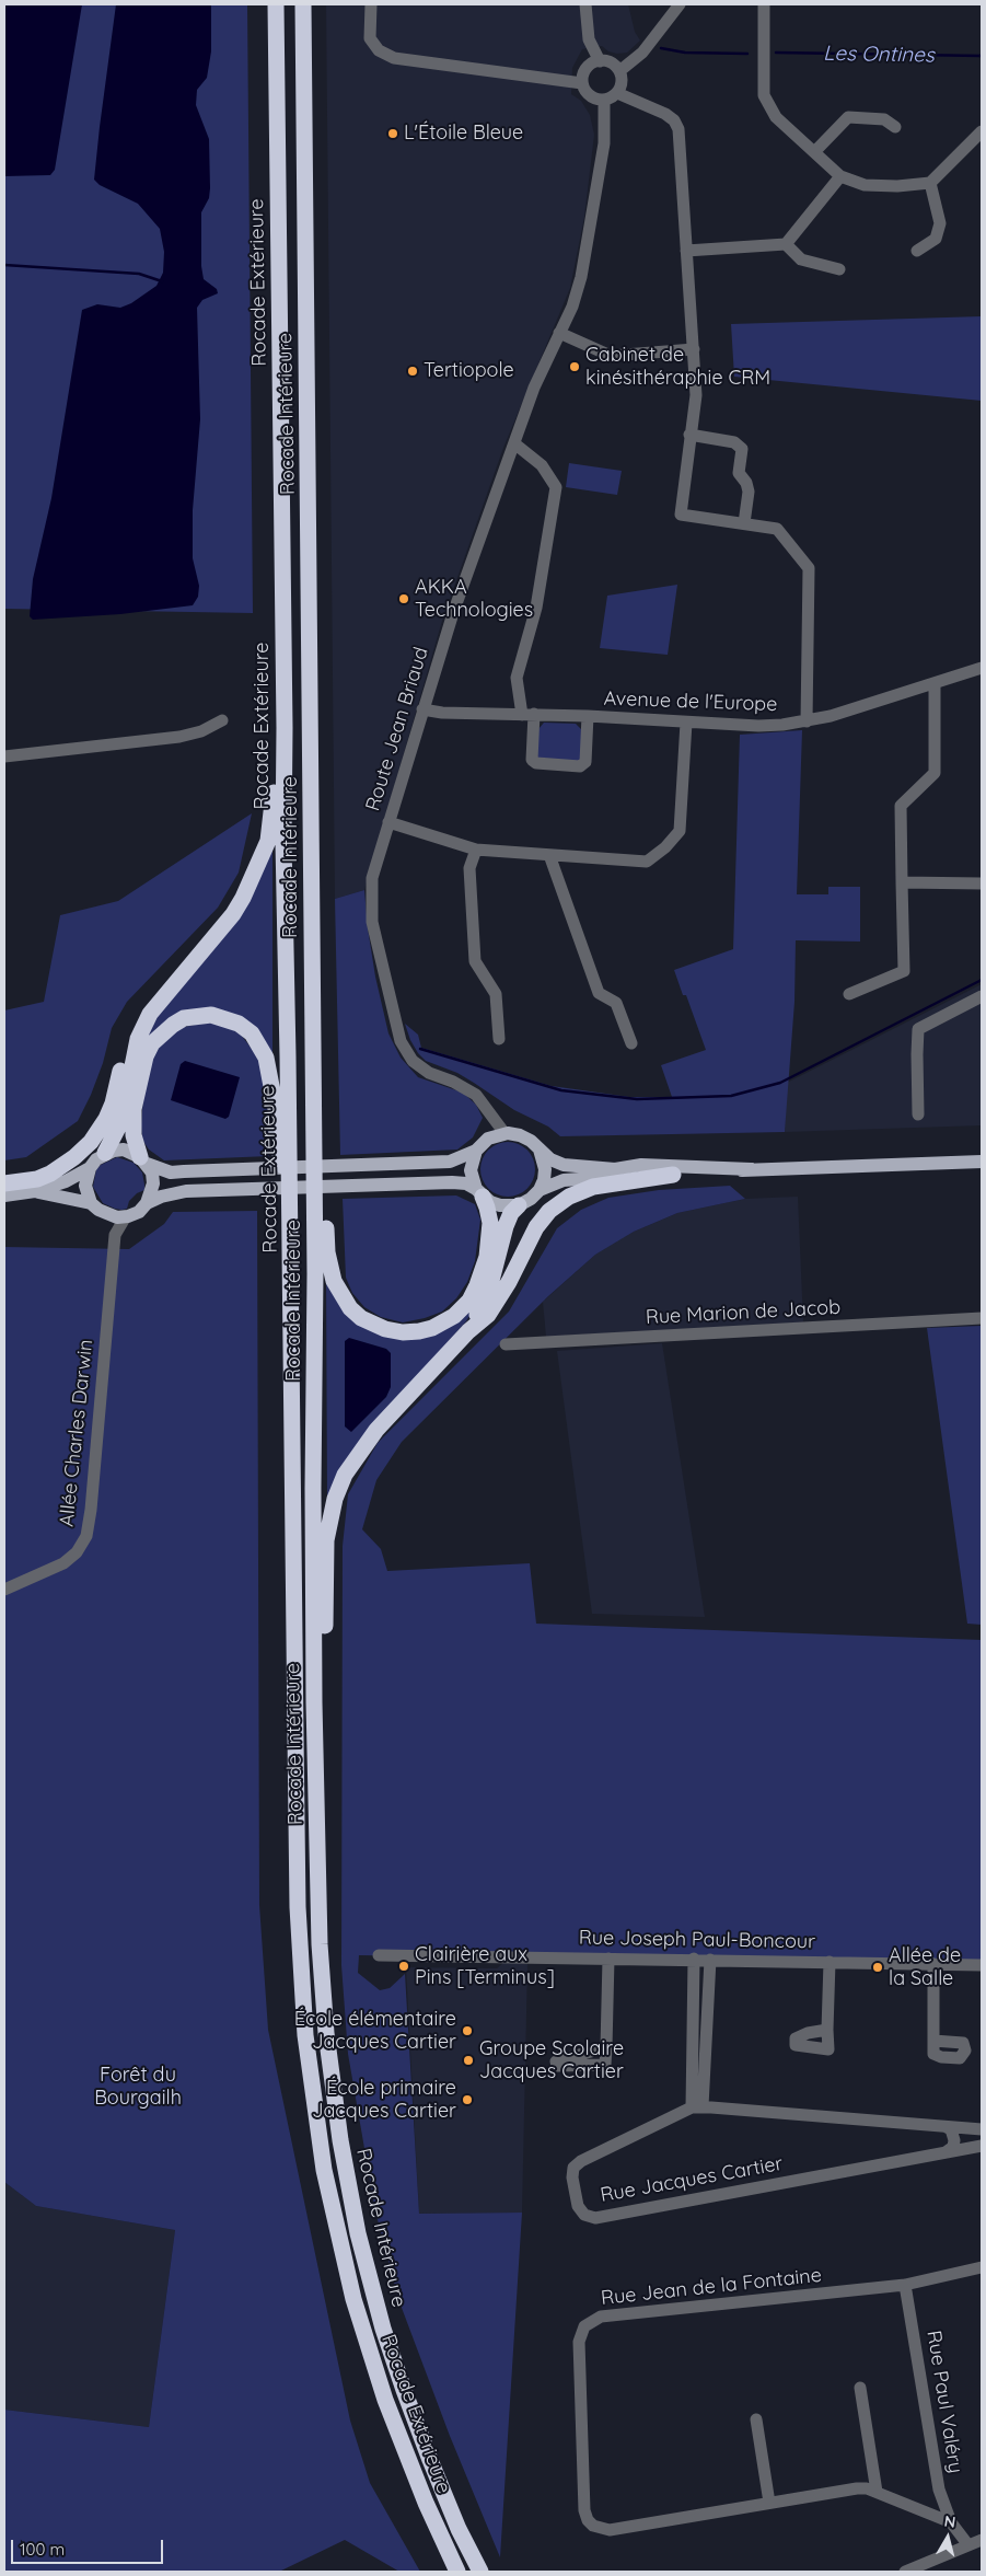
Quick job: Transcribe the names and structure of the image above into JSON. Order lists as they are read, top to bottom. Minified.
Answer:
{"streets":{"highway":["Rocade Extérieure","Rocade Intérieure"],"street":["Avenue de l'Europe","Route Jean Briaud","Rue Marion de Jacob","Allée Charles Darwin","Rue Joseph Paul-Boncour","Rue Jacques Cartier","Rue Jean de la Fontaine","Rue Paul Valéry"]},"crossings":[["Avenue de l'Europe","Route Jean Briaud"],["Rue Jean de la Fontaine","Rue Paul Valéry"]],"water":["Les Ontines"],"parks":["Forêt du Bourgailh"],"places":["L'Étoile Bleue","Cabinet de kinésithéraphie CRM","Tertiopole","AKKA Technologies","Clairière aux Pins [Terminus]","Allée de la Salle","École élémentaire Jacques Cartier","Groupe Scolaire Jacques Cartier","École primaire Jacques Cartier"],"scale_bar":"100 m","north":"top"}
